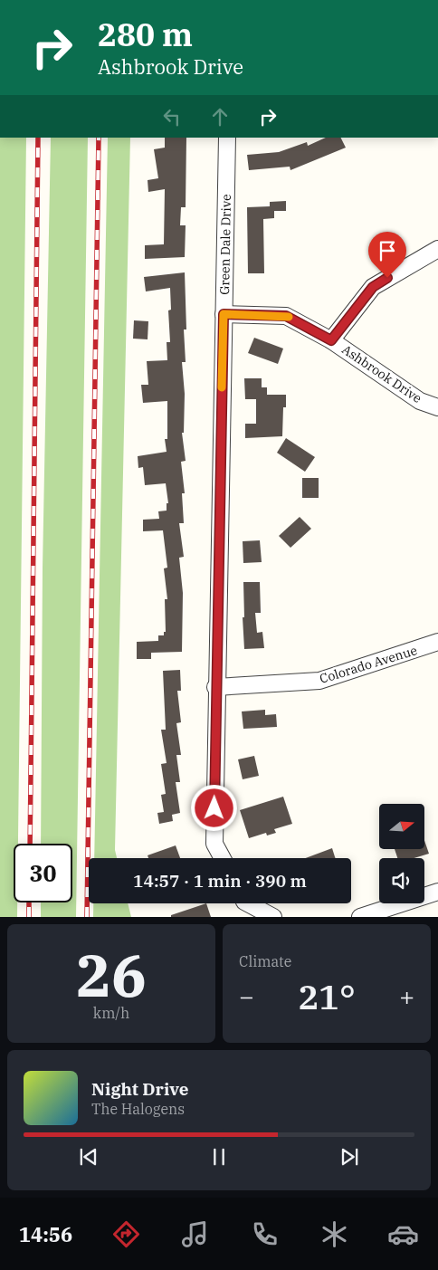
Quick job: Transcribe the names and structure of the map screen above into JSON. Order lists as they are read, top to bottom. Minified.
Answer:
{"streets":{"street":["Green Dale Drive","Ashbrook Drive","Colorado Avenue"]},"crossings":[["Green Dale Drive","Ashbrook Drive"],["Green Dale Drive","Colorado Avenue"]],"north":"right","page":{"turn":["280 m","Ashbrook Drive"],"limit":"30","trip":"14:57 · 1 min · 390 m","tile":[["26","km/h"],"Climate"],"heat":["−","21°","+"],"song":["Night Drive","The Halogens"],"tabs":"14:56"}}
